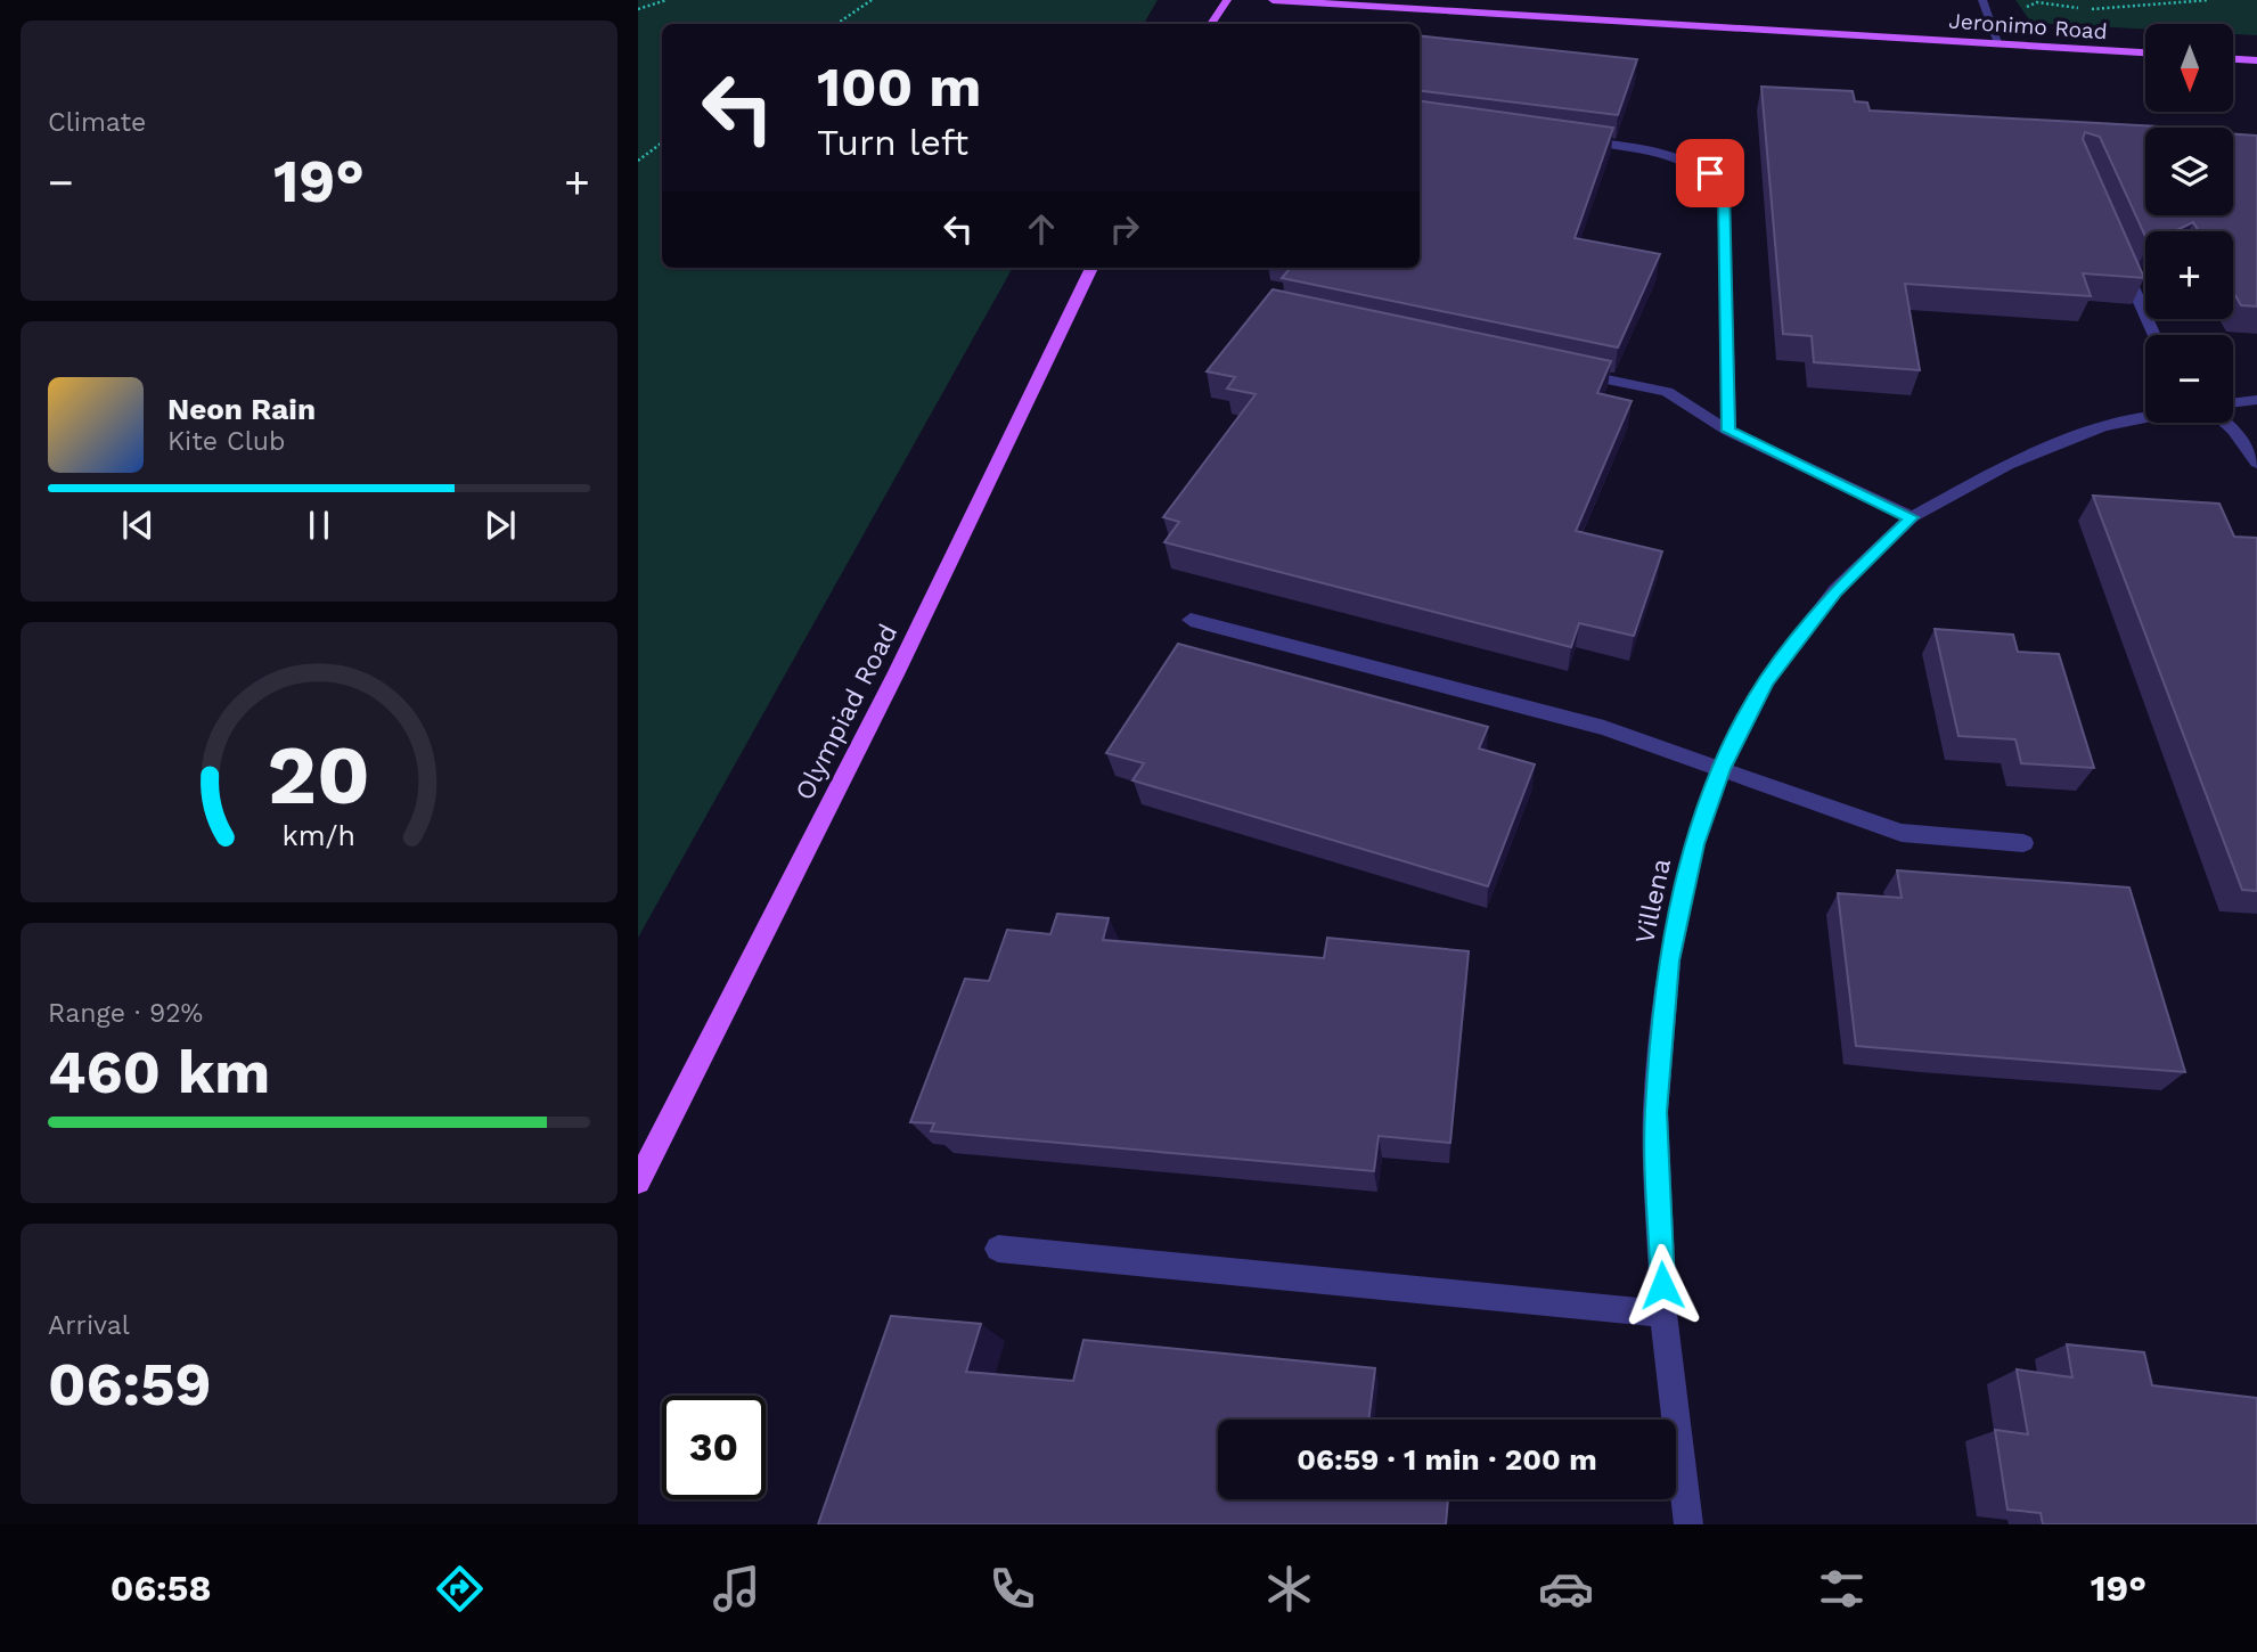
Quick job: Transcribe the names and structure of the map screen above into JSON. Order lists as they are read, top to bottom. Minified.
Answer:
{"streets":{"main road":["Jeronimo Road","Olympiad Road"],"street":["Villena"]},"north":"bottom","page":{"tile":["Climate",["Range · 92%","460 km"],["Arrival","06:59"]],"map_buttons":["+","−"],"turn":["100 m","Turn left"],"heat":["−","19°","+"],"song":["Neon Rain","Kite Club"],"limit":"30","trip":"06:59 · 1 min · 200 m","tabs":["06:58","19°"],"gauge":["20","km/h"]}}
